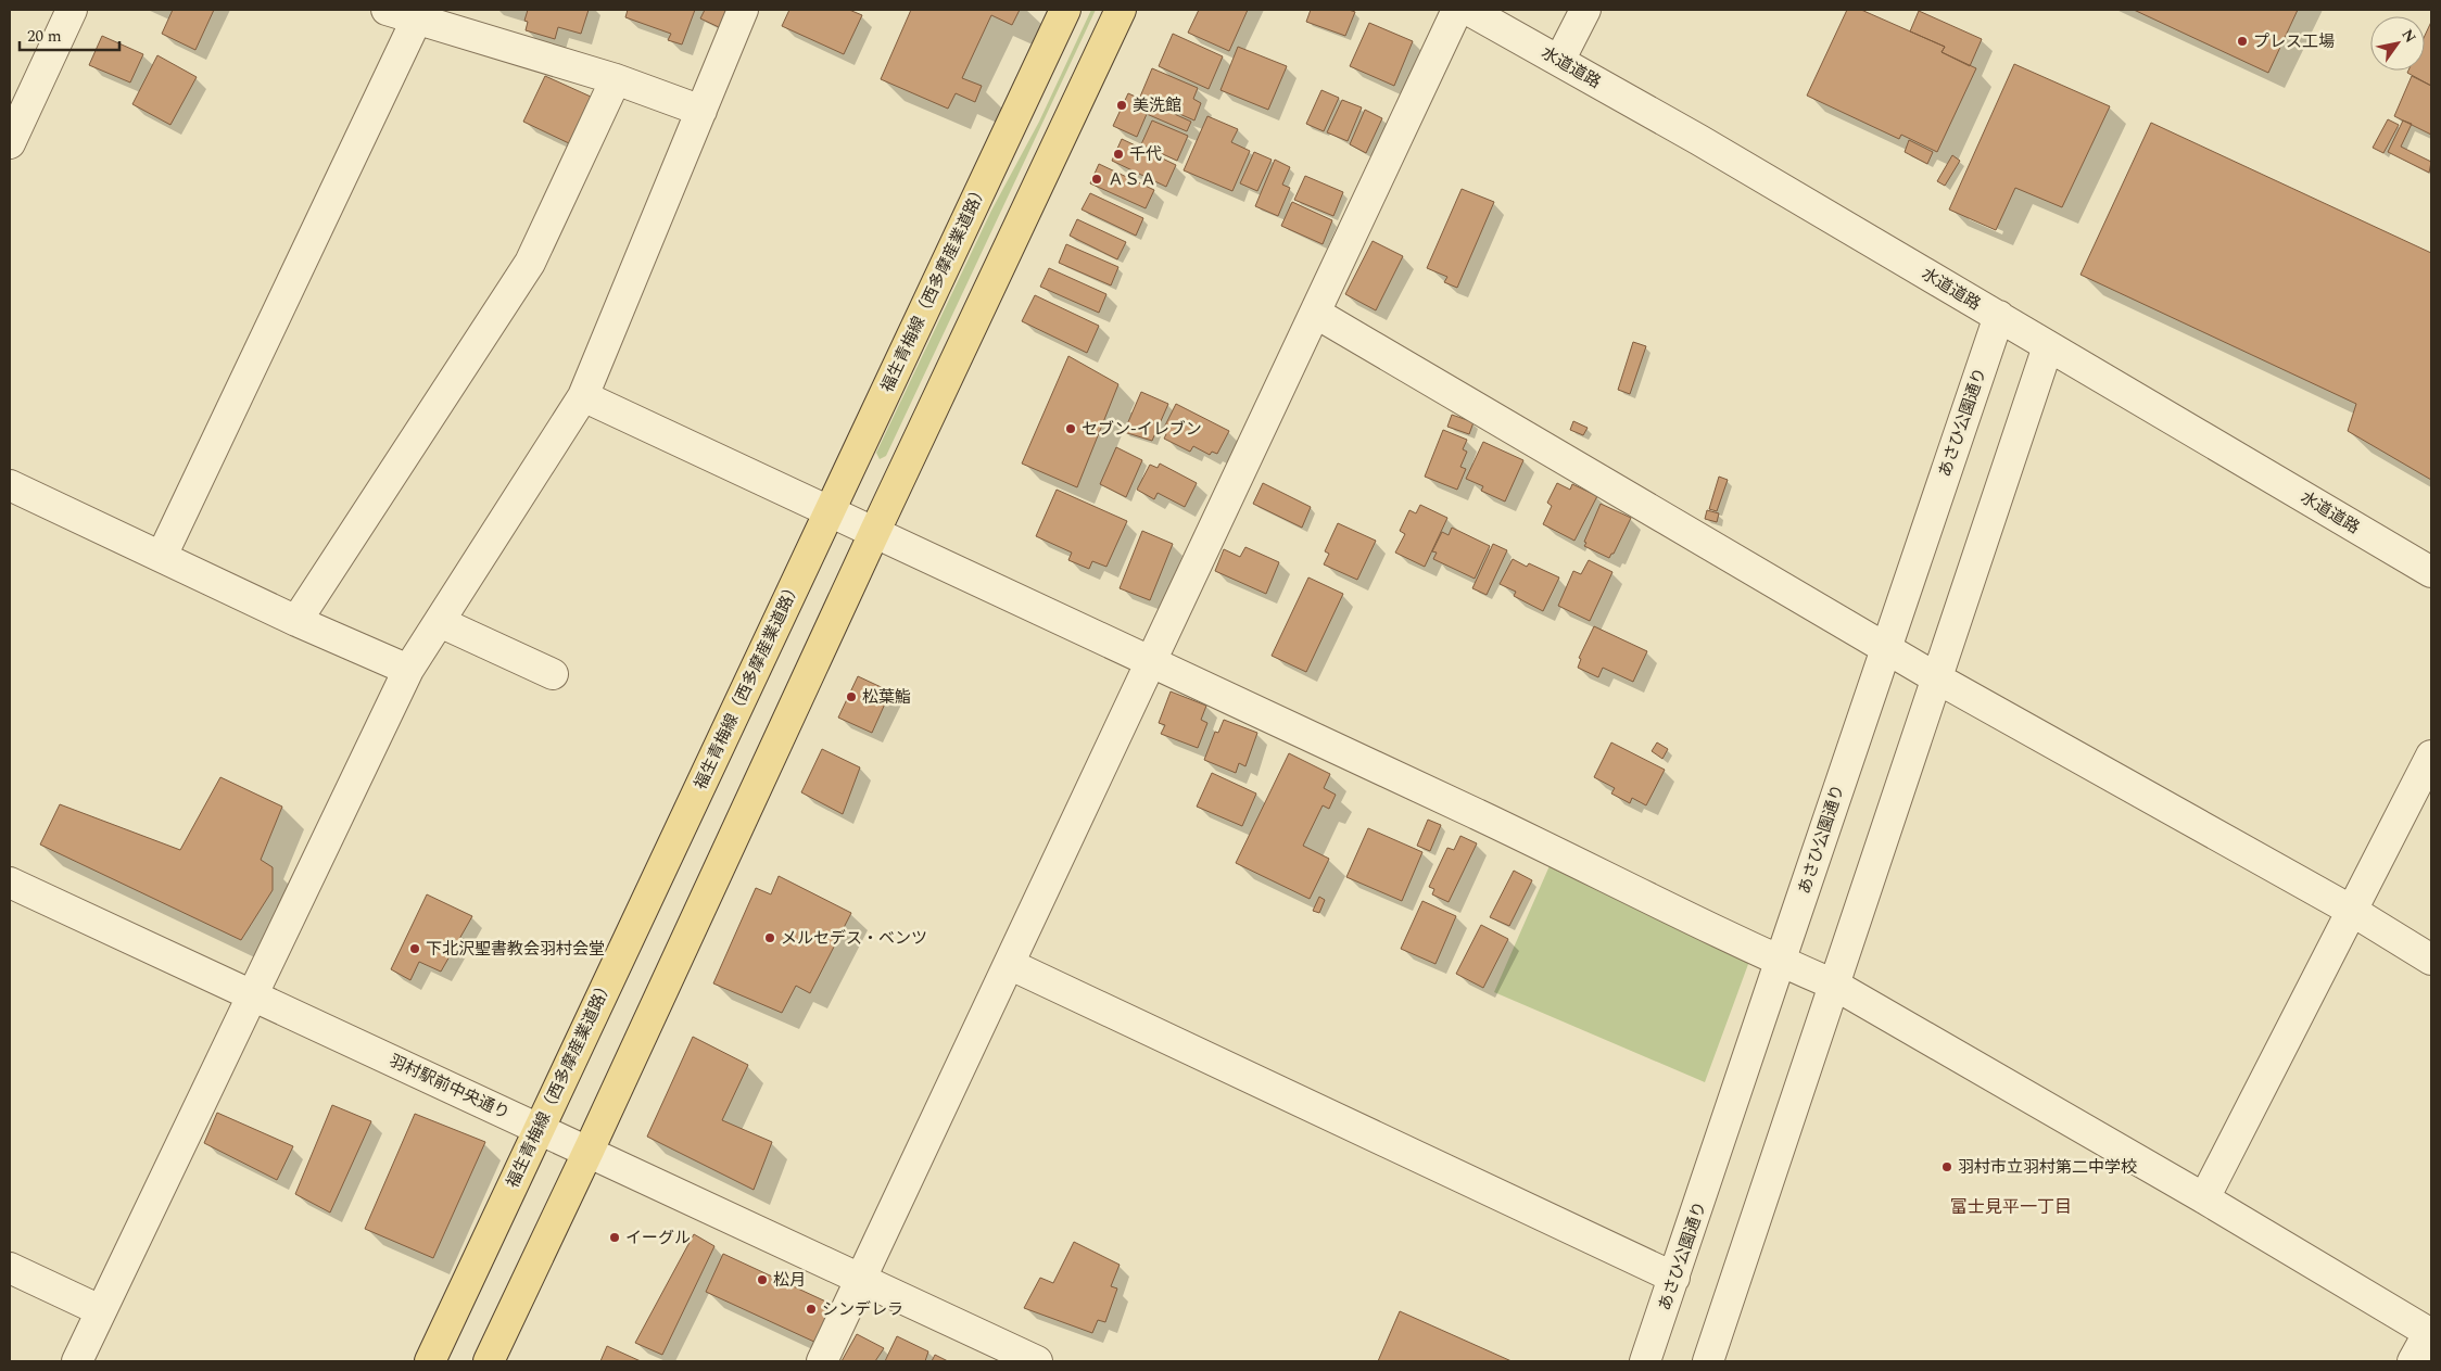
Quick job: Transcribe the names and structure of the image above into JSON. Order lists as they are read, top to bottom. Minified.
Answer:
{"streets":{"main road":["福生青梅線（西多摩産業道路）"],"street":["水道道路","あさひ公園通り","羽村駅前中央通り"]},"crossings":[["水道道路","あさひ公園通り"],["福生青梅線（西多摩産業道路）","羽村駅前中央通り"]],"districts":["富士見平一丁目"],"places":["プレス工場","美洗館","千代","ＡＳＡ","セブン-イレブン","松葉鮨","メルセデス・ベンツ","下北沢聖書教会羽村会堂","羽村市立羽村第二中学校","イーグル","松月","シンデレラ"],"scale_bar":"20 m","north":"top right"}
